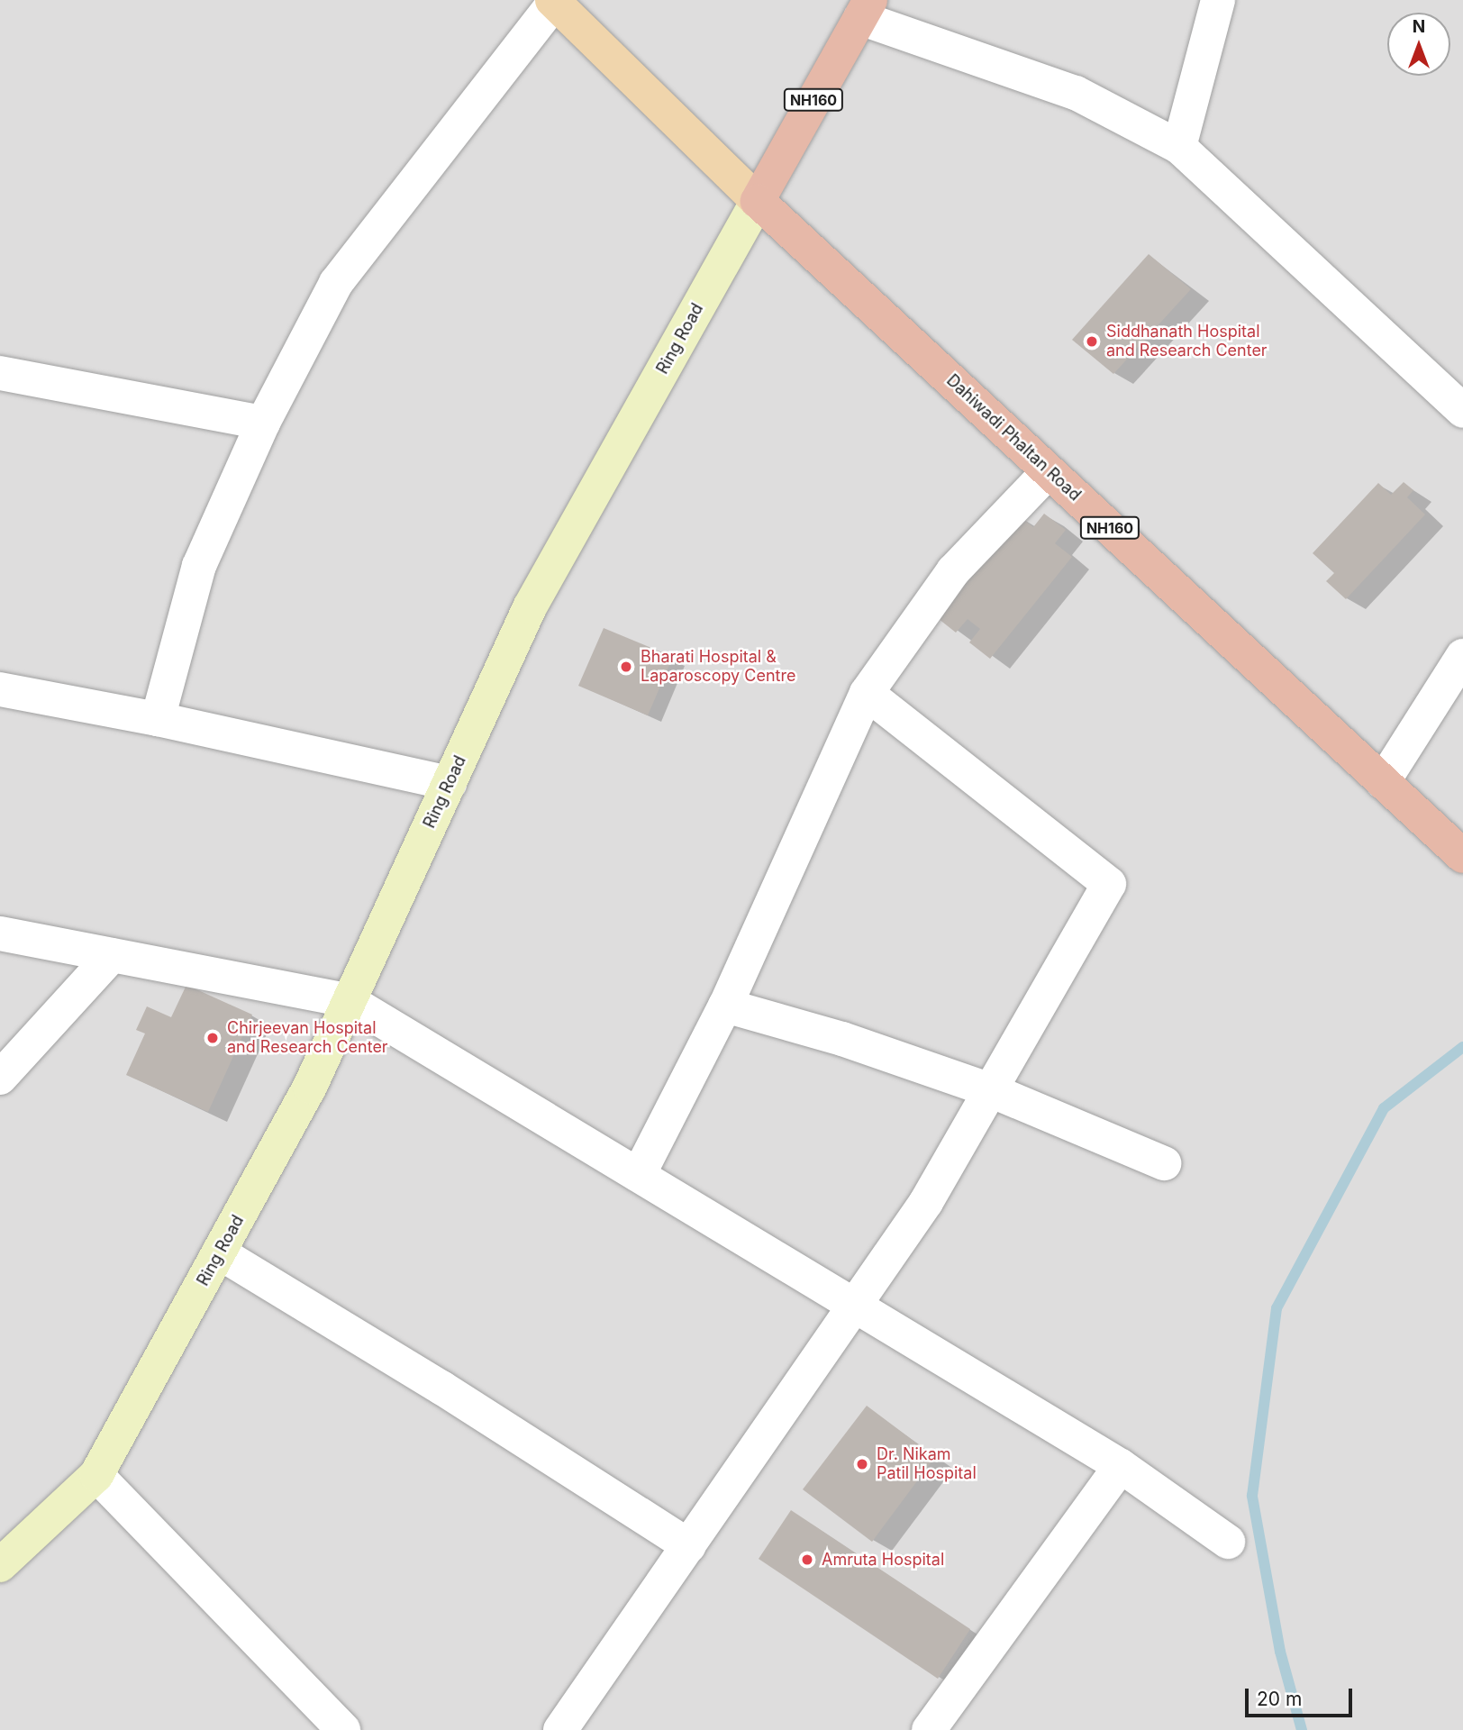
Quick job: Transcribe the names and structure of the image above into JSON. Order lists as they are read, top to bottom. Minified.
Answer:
{"streets":{"highway":["NH160","Ring Road","Dahiwadi Phaltan Road"]},"crossings":[["Ring Road","Dahiwadi Phaltan Road"]],"places":["Siddhanath Hospital and Research Center","Bharati Hospital & Laparoscopy Centre","Chirjeevan Hospital and Research Center","Dr. Nikam Patil Hospital","Amruta Hospital"],"scale_bar":"20 m","north":"top"}
